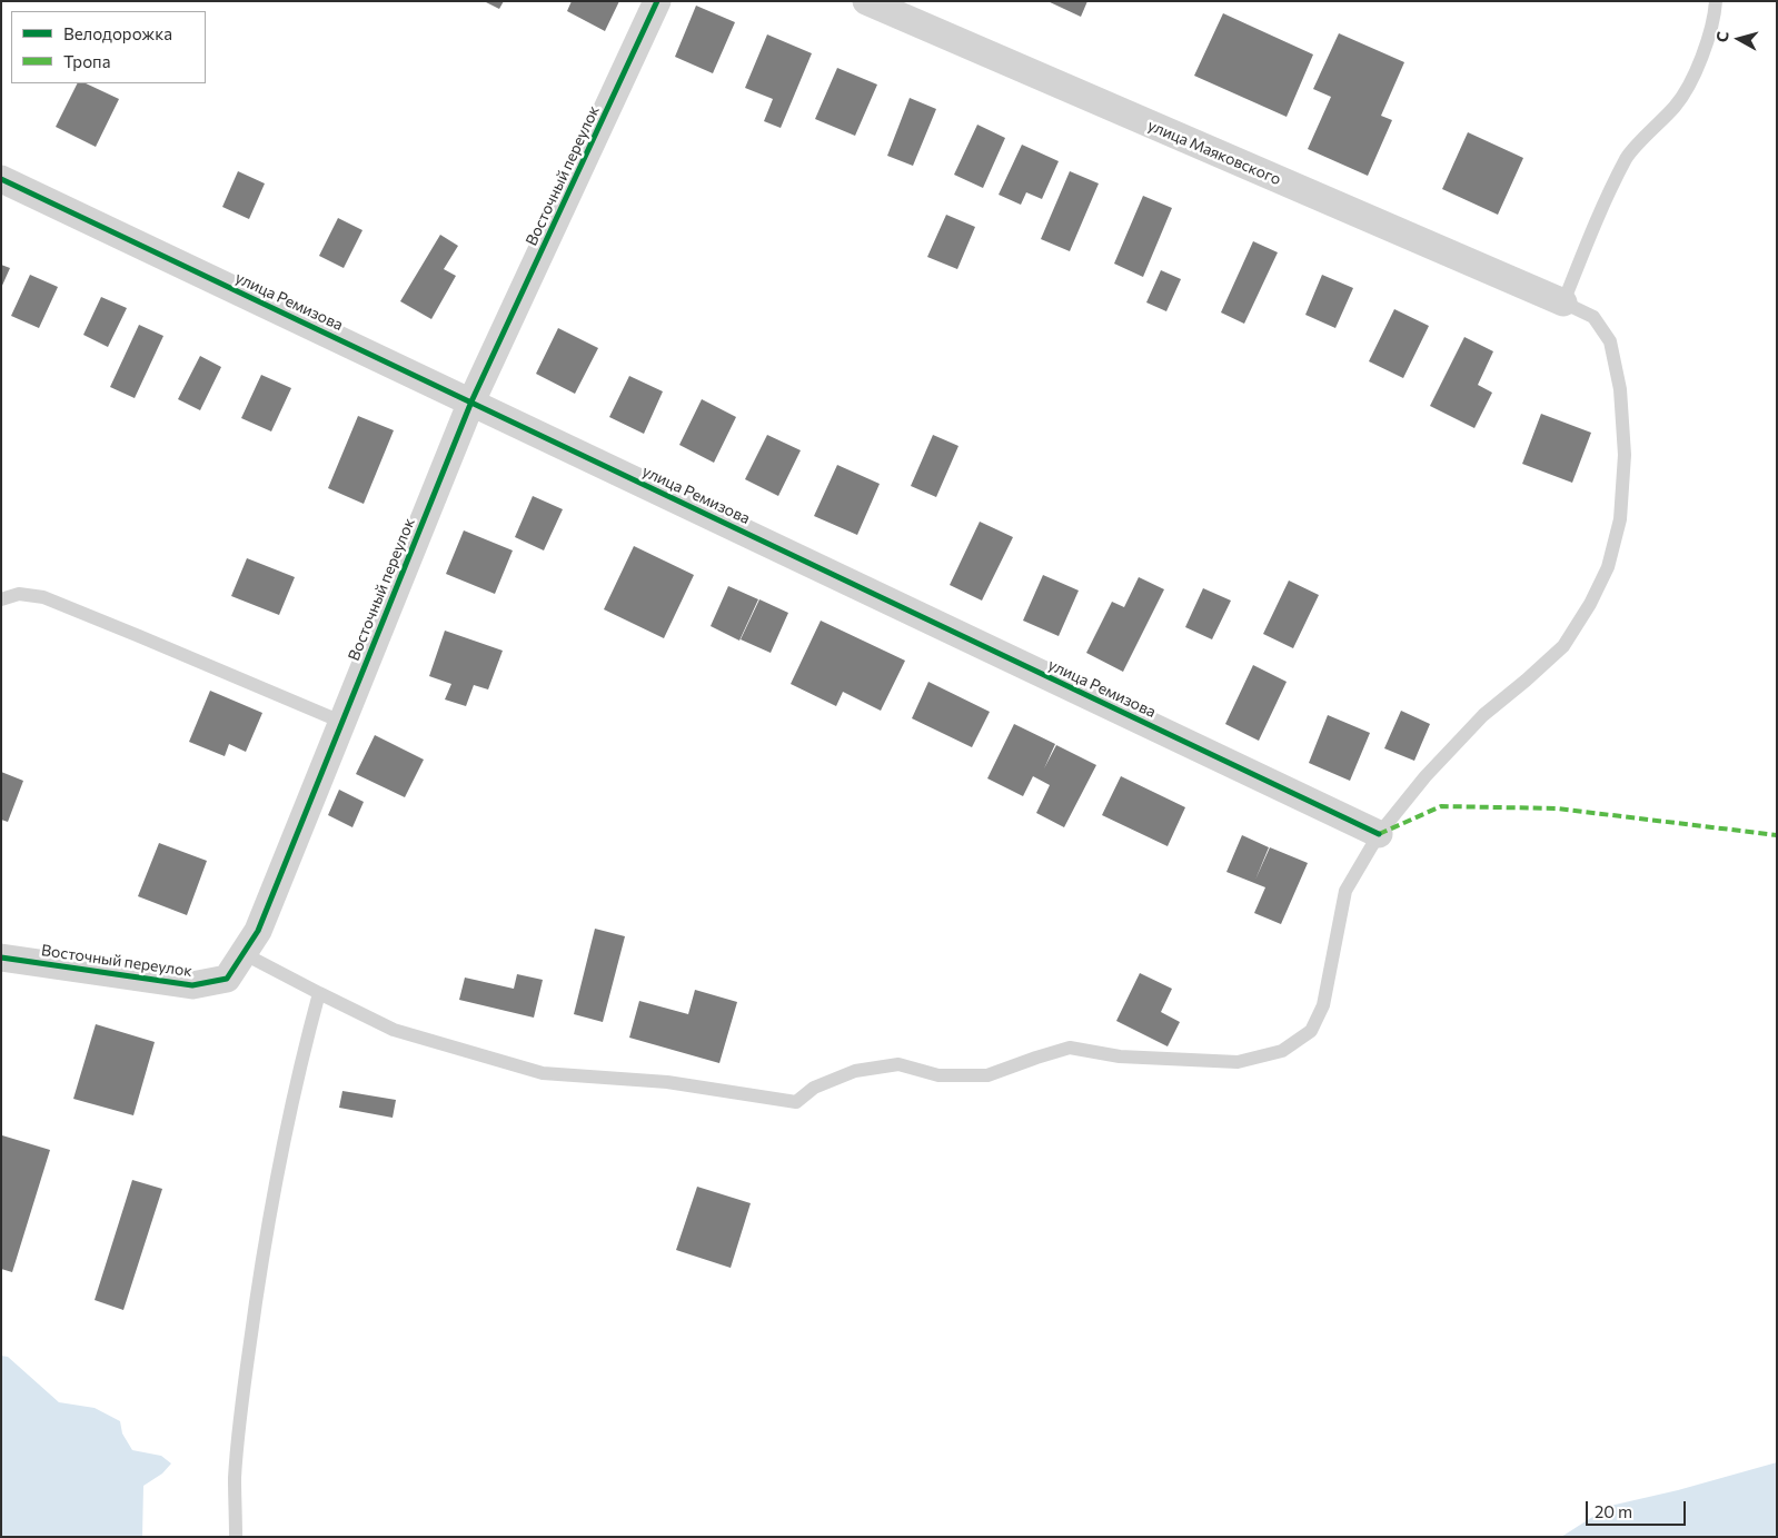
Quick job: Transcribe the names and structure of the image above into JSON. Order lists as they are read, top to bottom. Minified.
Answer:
{"streets":{"street":["улица Маяковского","Восточный переулок","улица Ремизова"]},"crossings":[["Восточный переулок","улица Ремизова"]],"legend":["Велодорожка","Тропа"],"scale_bar":"20 m","north":"left"}
